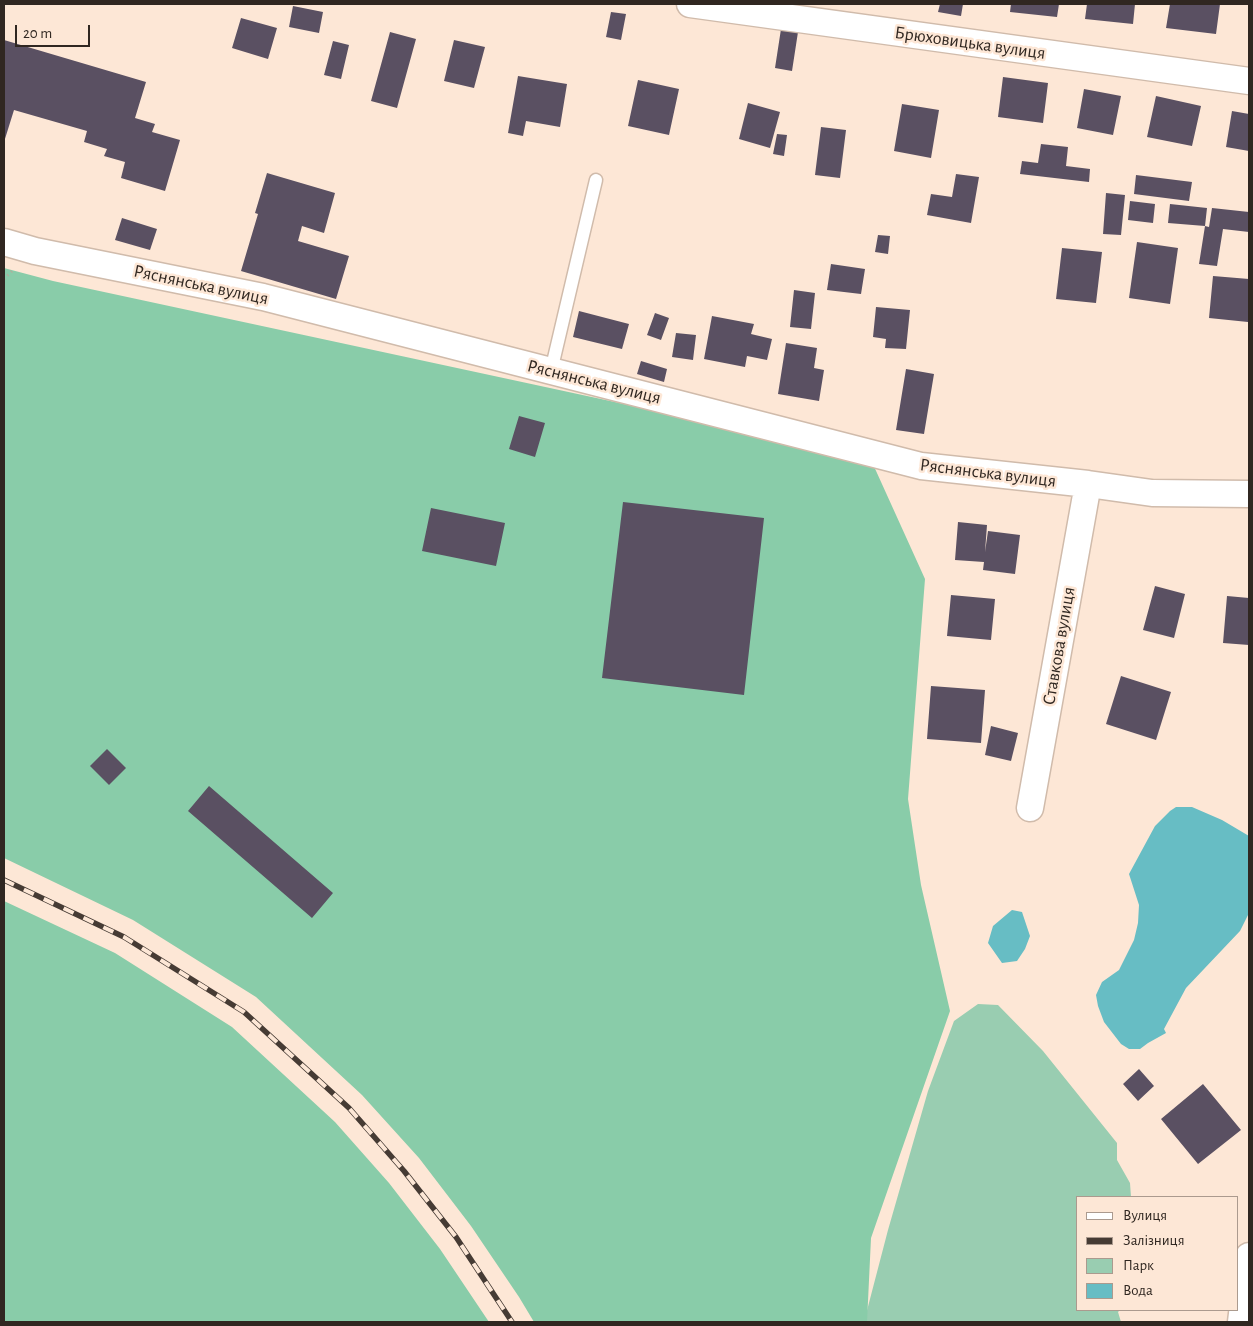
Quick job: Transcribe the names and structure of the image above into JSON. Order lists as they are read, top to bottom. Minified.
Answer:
{"streets":{"street":["Брюховицька вулиця","Ряснянська вулиця","Ставкова вулиця"]},"crossings":[["Ряснянська вулиця","Ставкова вулиця"]],"legend":["Вулиця","Залізниця","Парк","Вода"],"scale_bar":"20 m"}
